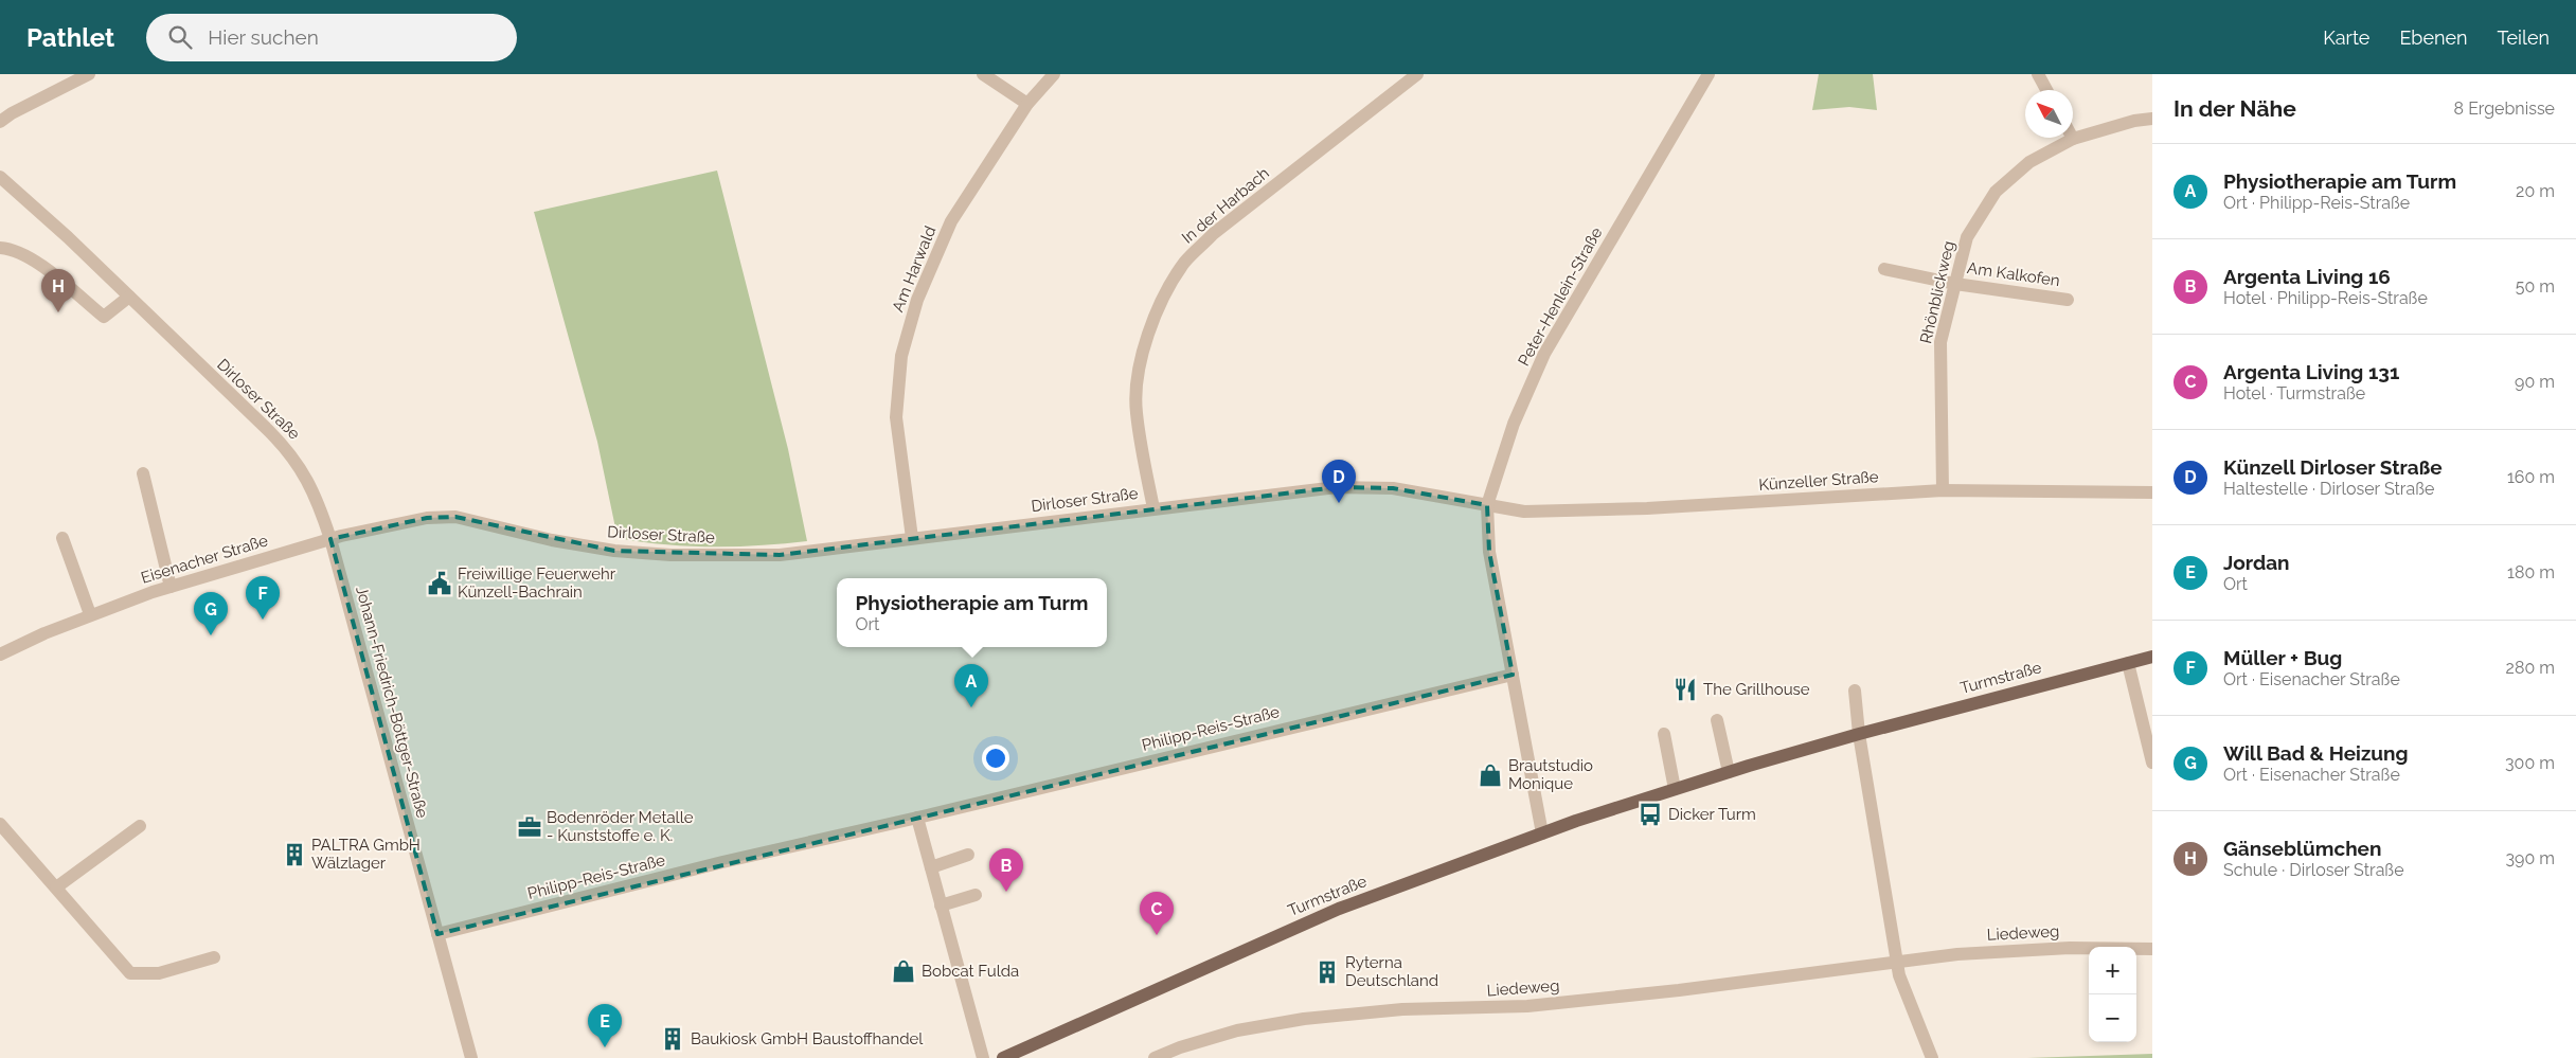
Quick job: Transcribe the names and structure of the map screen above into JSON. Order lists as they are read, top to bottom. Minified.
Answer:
{"streets":{"main road":["Turmstraße"],"street":["In der Harbach","Am Harwald","Am Kalkofen","Rhönblickweg","Peter-Henlein-Straße","Dirloser Straße","Künzeller Straße","Eisenacher Straße","Johann-Friedrich-Böttger-Straße","Philipp-Reis-Straße","Liedeweg"]},"crossings":[["In der Harbach","Dirloser Straße"],["Am Harwald","Dirloser Straße"],["Am Kalkofen","Rhönblickweg"],["Rhönblickweg","Künzeller Straße"],["Peter-Henlein-Straße","Dirloser Straße"],["Peter-Henlein-Straße","Künzeller Straße"],["Peter-Henlein-Straße","Turmstraße"],["Peter-Henlein-Straße","Philipp-Reis-Straße"],["Dirloser Straße","Künzeller Straße"],["Dirloser Straße","Eisenacher Straße"],["Dirloser Straße","Johann-Friedrich-Böttger-Straße"],["Eisenacher Straße","Johann-Friedrich-Böttger-Straße"],["Johann-Friedrich-Böttger-Straße","Philipp-Reis-Straße"]],"places":{"public building":["Freiwillige Feuerwehr Künzell-Bachrain"],"restaurant":["The Grillhouse"],"shop":["Brautstudio Monique","Bobcat Fulda"],"bus stop":["Dicker Turm"],"office":["Bodenröder Metalle - Kunststoffe e. K."],"building":["PALTRA GmbH Wälzlager","Ryterna Deutschland","Baukiosk GmbH Baustoffhandel"]},"north":"top left","page":{"header":"Pathlet","search":"Hier suchen","nav":["Karte","Ebenen","Teilen"],"heading":["In der Nähe","8 Ergebnisse"],"list":[{"mark":"A","name":"Physiotherapie am Turm","note":"Ort · Philipp-Reis-Straße","value":"20 m"},{"mark":"B","name":"Argenta Living 16","note":"Hotel · Philipp-Reis-Straße","value":"50 m"},{"mark":"C","name":"Argenta Living 131","note":"Hotel · Turmstraße","value":"90 m"},{"mark":"D","name":"Künzell Dirloser Straße","note":"Haltestelle · Dirloser Straße","value":"160 m"},{"mark":"E","name":"Jordan","note":"Ort","value":"180 m"},{"mark":"F","name":"Müller + Bug","note":"Ort · Eisenacher Straße","value":"280 m"},{"mark":"G","name":"Will Bad & Heizung","note":"Ort · Eisenacher Straße","value":"300 m"},{"mark":"H","name":"Gänseblümchen","note":"Schule · Dirloser Straße","value":"390 m"}],"pins":["H","D","F","G","A","B","C","E"],"popup":["Physiotherapie am Turm","Ort"],"map_buttons":["+","−"]}}
